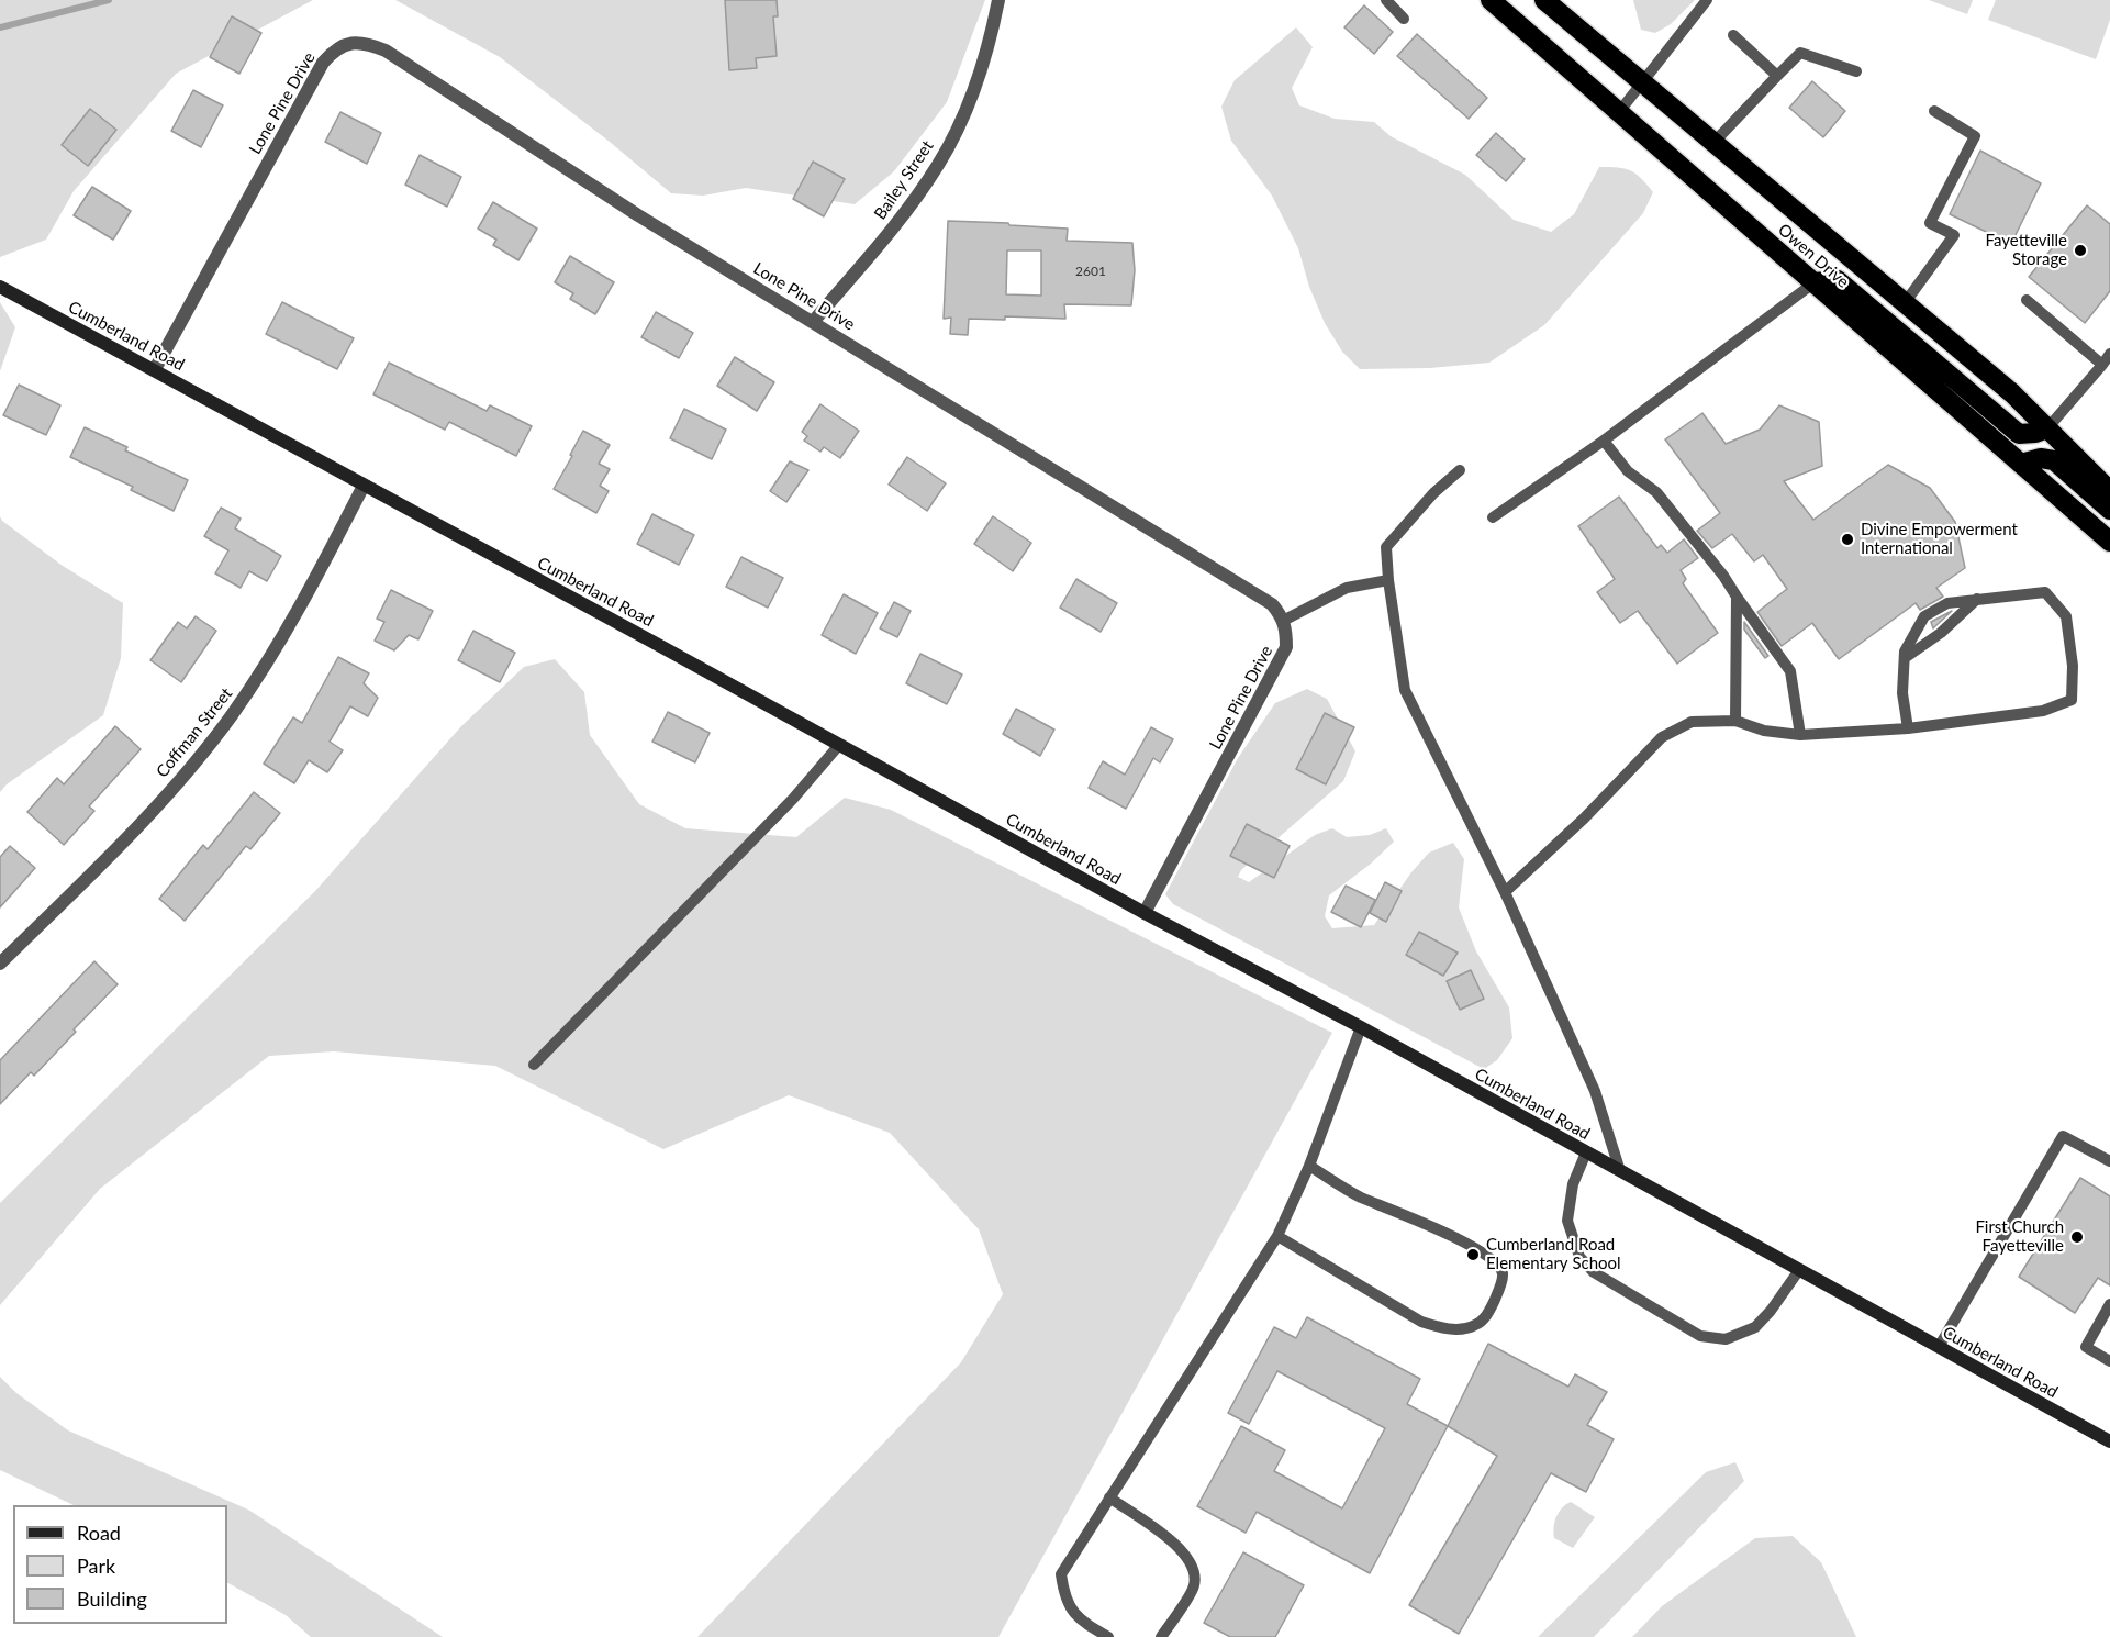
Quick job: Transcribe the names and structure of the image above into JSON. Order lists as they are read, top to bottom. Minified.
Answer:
{"streets":{"highway":["Owen Drive"],"main road":["Cumberland Road"],"street":["Lone Pine Drive","Bailey Street","Coffman Street"]},"crossings":[["Lone Pine Drive","Bailey Street"],["Lone Pine Drive","Cumberland Road"],["Cumberland Road","Coffman Street"]],"places":["Fayetteville Storage","Divine Empowerment International","First Church Fayetteville","Cumberland Road Elementary School"],"house_numbers":["2601"],"legend":["Road","Park","Building"]}
